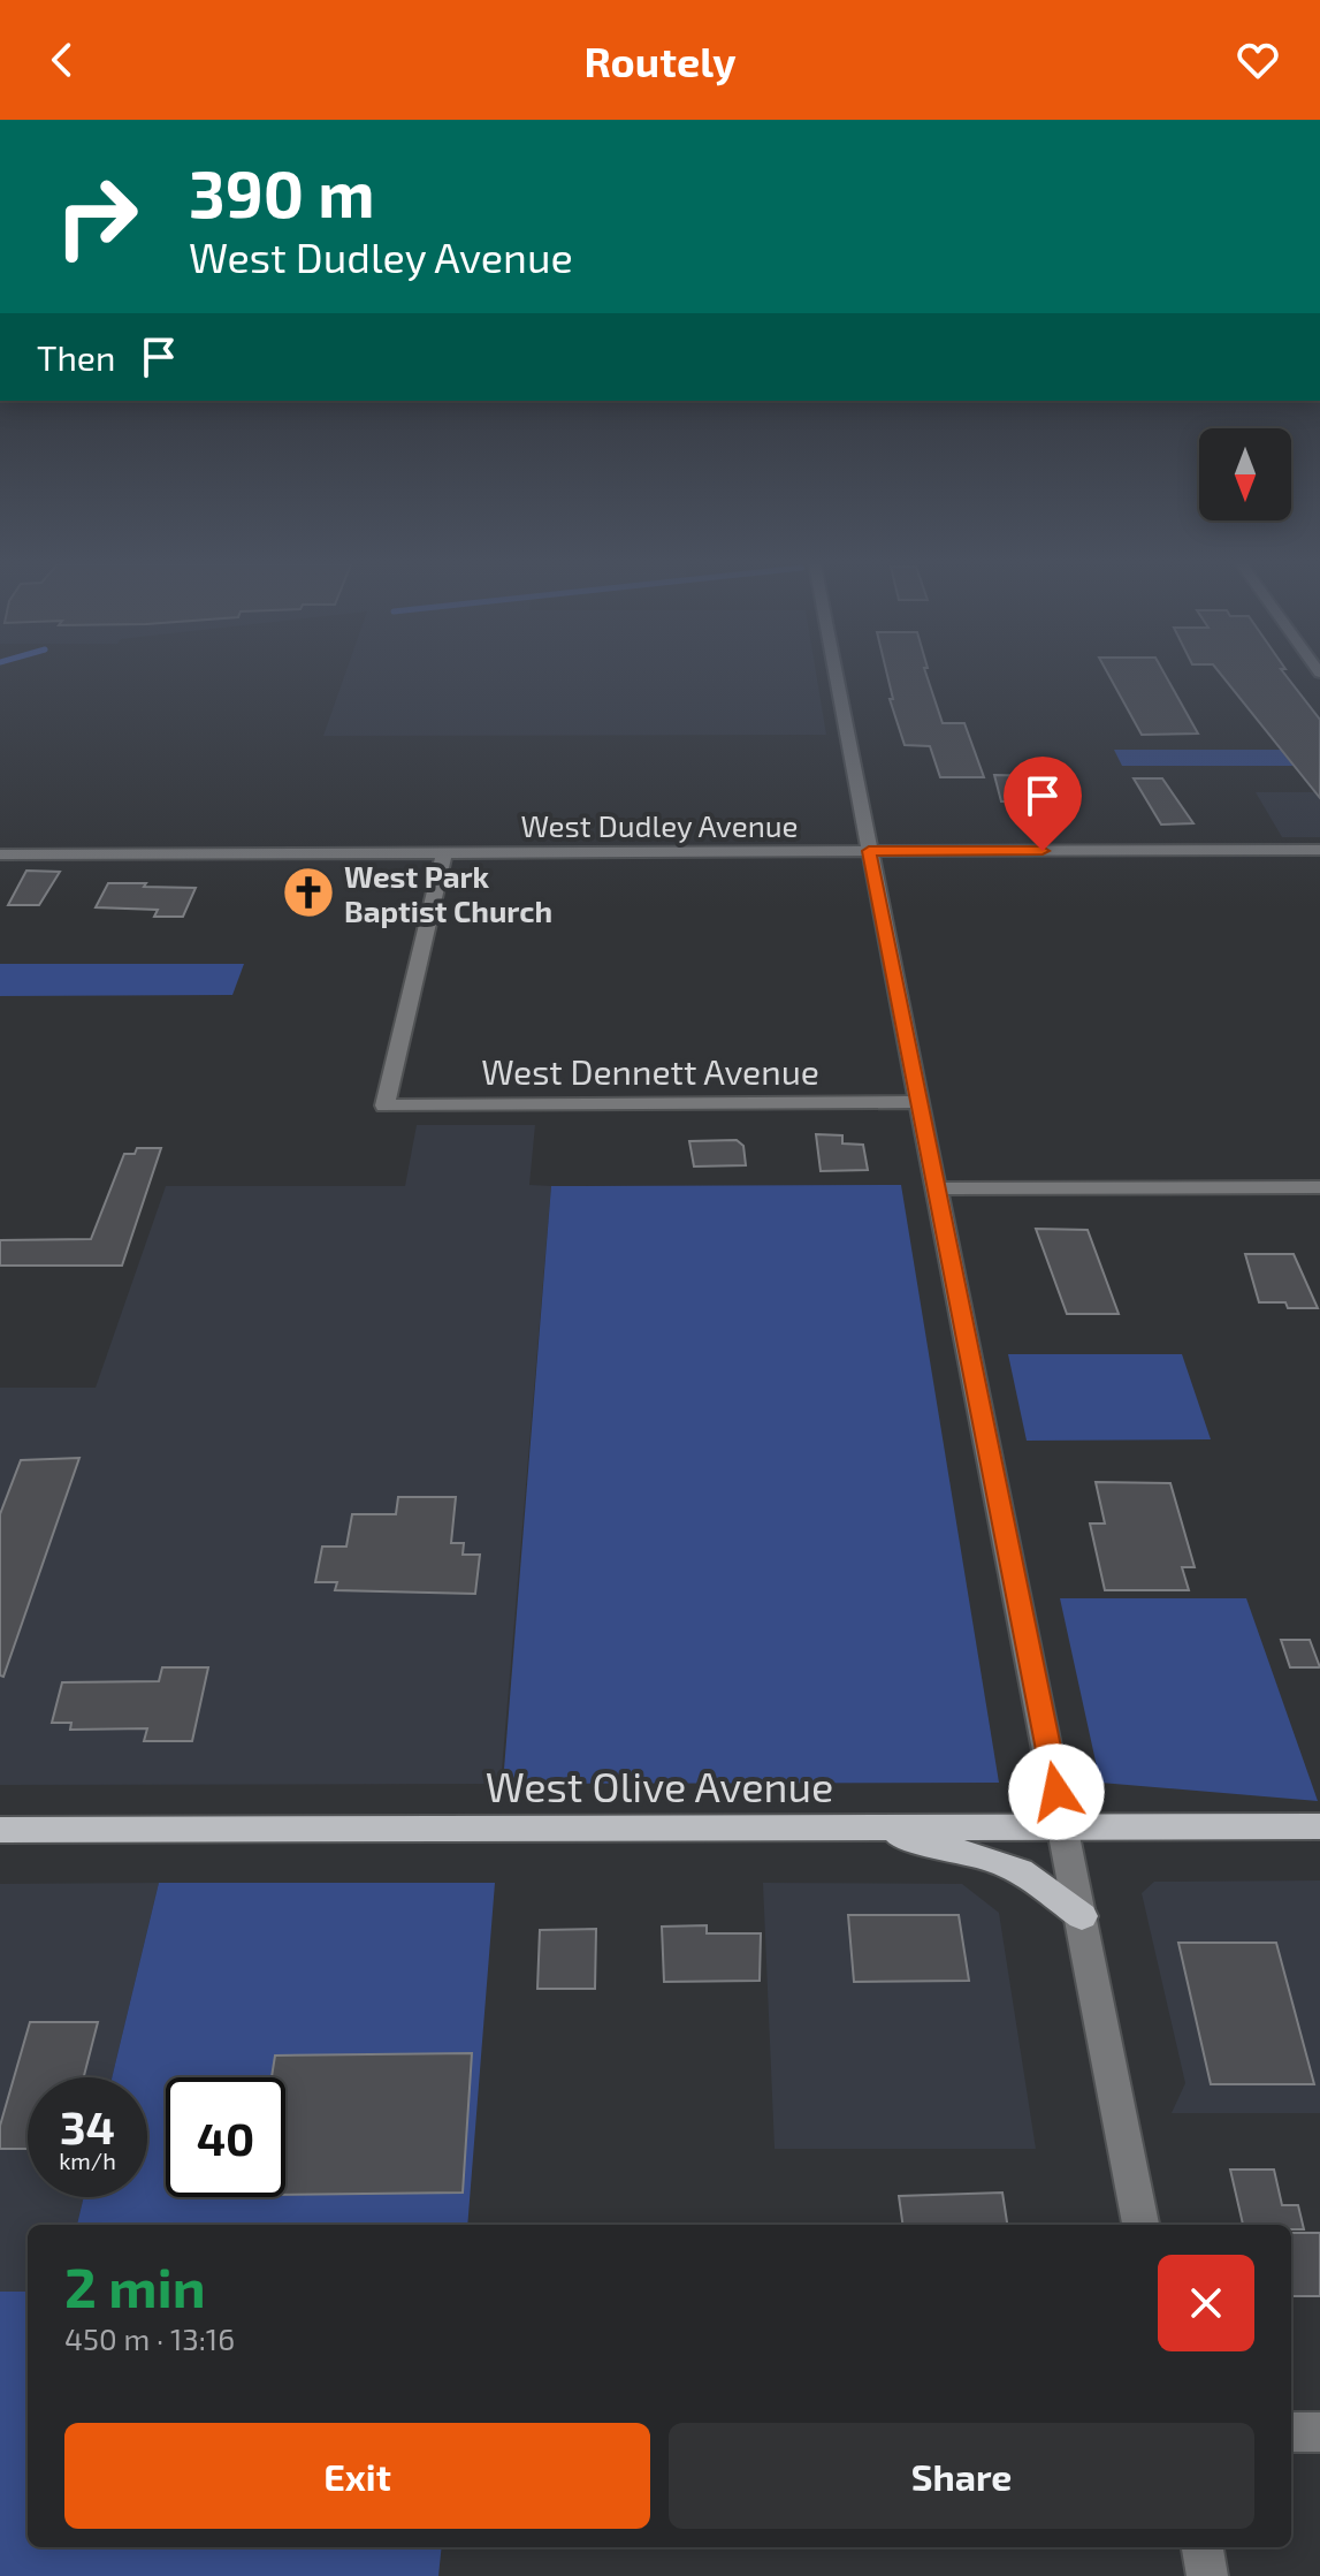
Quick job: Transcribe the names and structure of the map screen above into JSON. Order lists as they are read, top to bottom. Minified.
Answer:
{"streets":{"main road":["West Olive Avenue"],"street":["West Dudley Avenue","West Dennett Avenue"]},"crossings":[["West Dudley Avenue","West Dennett Avenue"]],"places":{"church":["West Park Baptist Church"]},"north":"bottom","page":{"header":"Routely","turn":["390 m","West Dudley Avenue"],"then":"Then","speed":"34 km/h","limit":"40","heading":["2 min","450 m · 13:16"],"buttons":["Exit","Share"]}}
